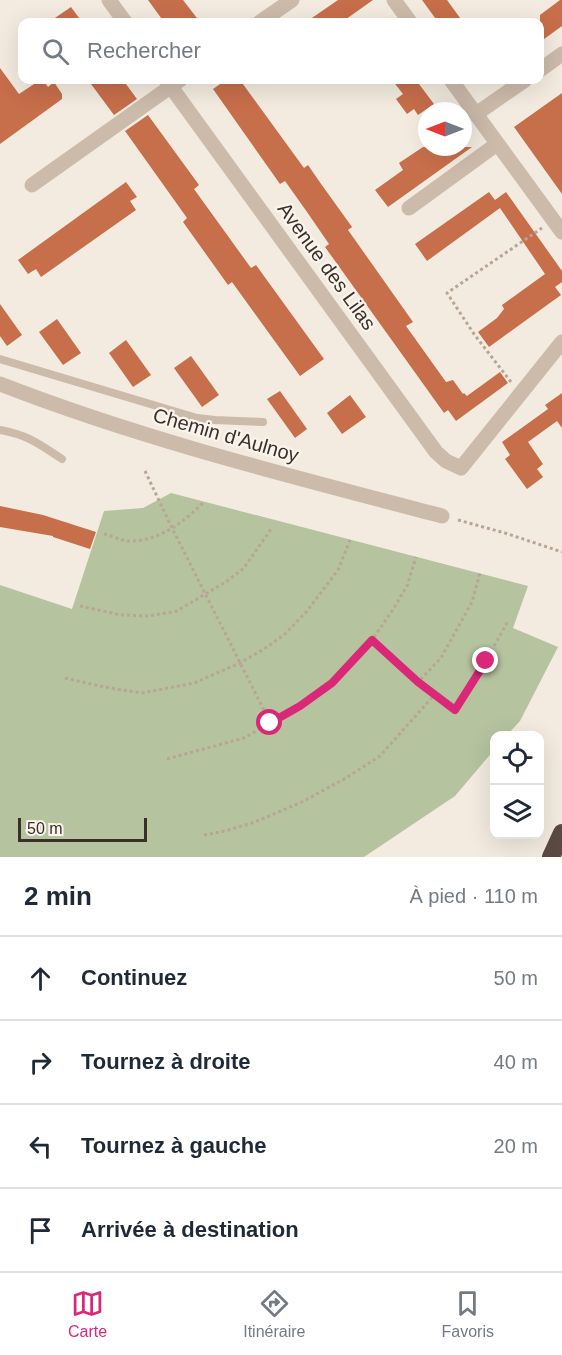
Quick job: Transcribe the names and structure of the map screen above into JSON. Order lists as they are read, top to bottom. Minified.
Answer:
{"streets":{"street":["Avenue des Lilas","Chemin d'Aulnoy"]},"scale_bar":"50 m","north":"left","page":{"search":"Rechercher","scale":"50 m","heading":["2 min","À pied · 110 m"],"list":[["Continuez","50 m"],["Tournez à droite","40 m"],["Tournez à gauche","20 m"],"Arrivée à destination"],"nav":["Carte","Itinéraire","Favoris"]}}
